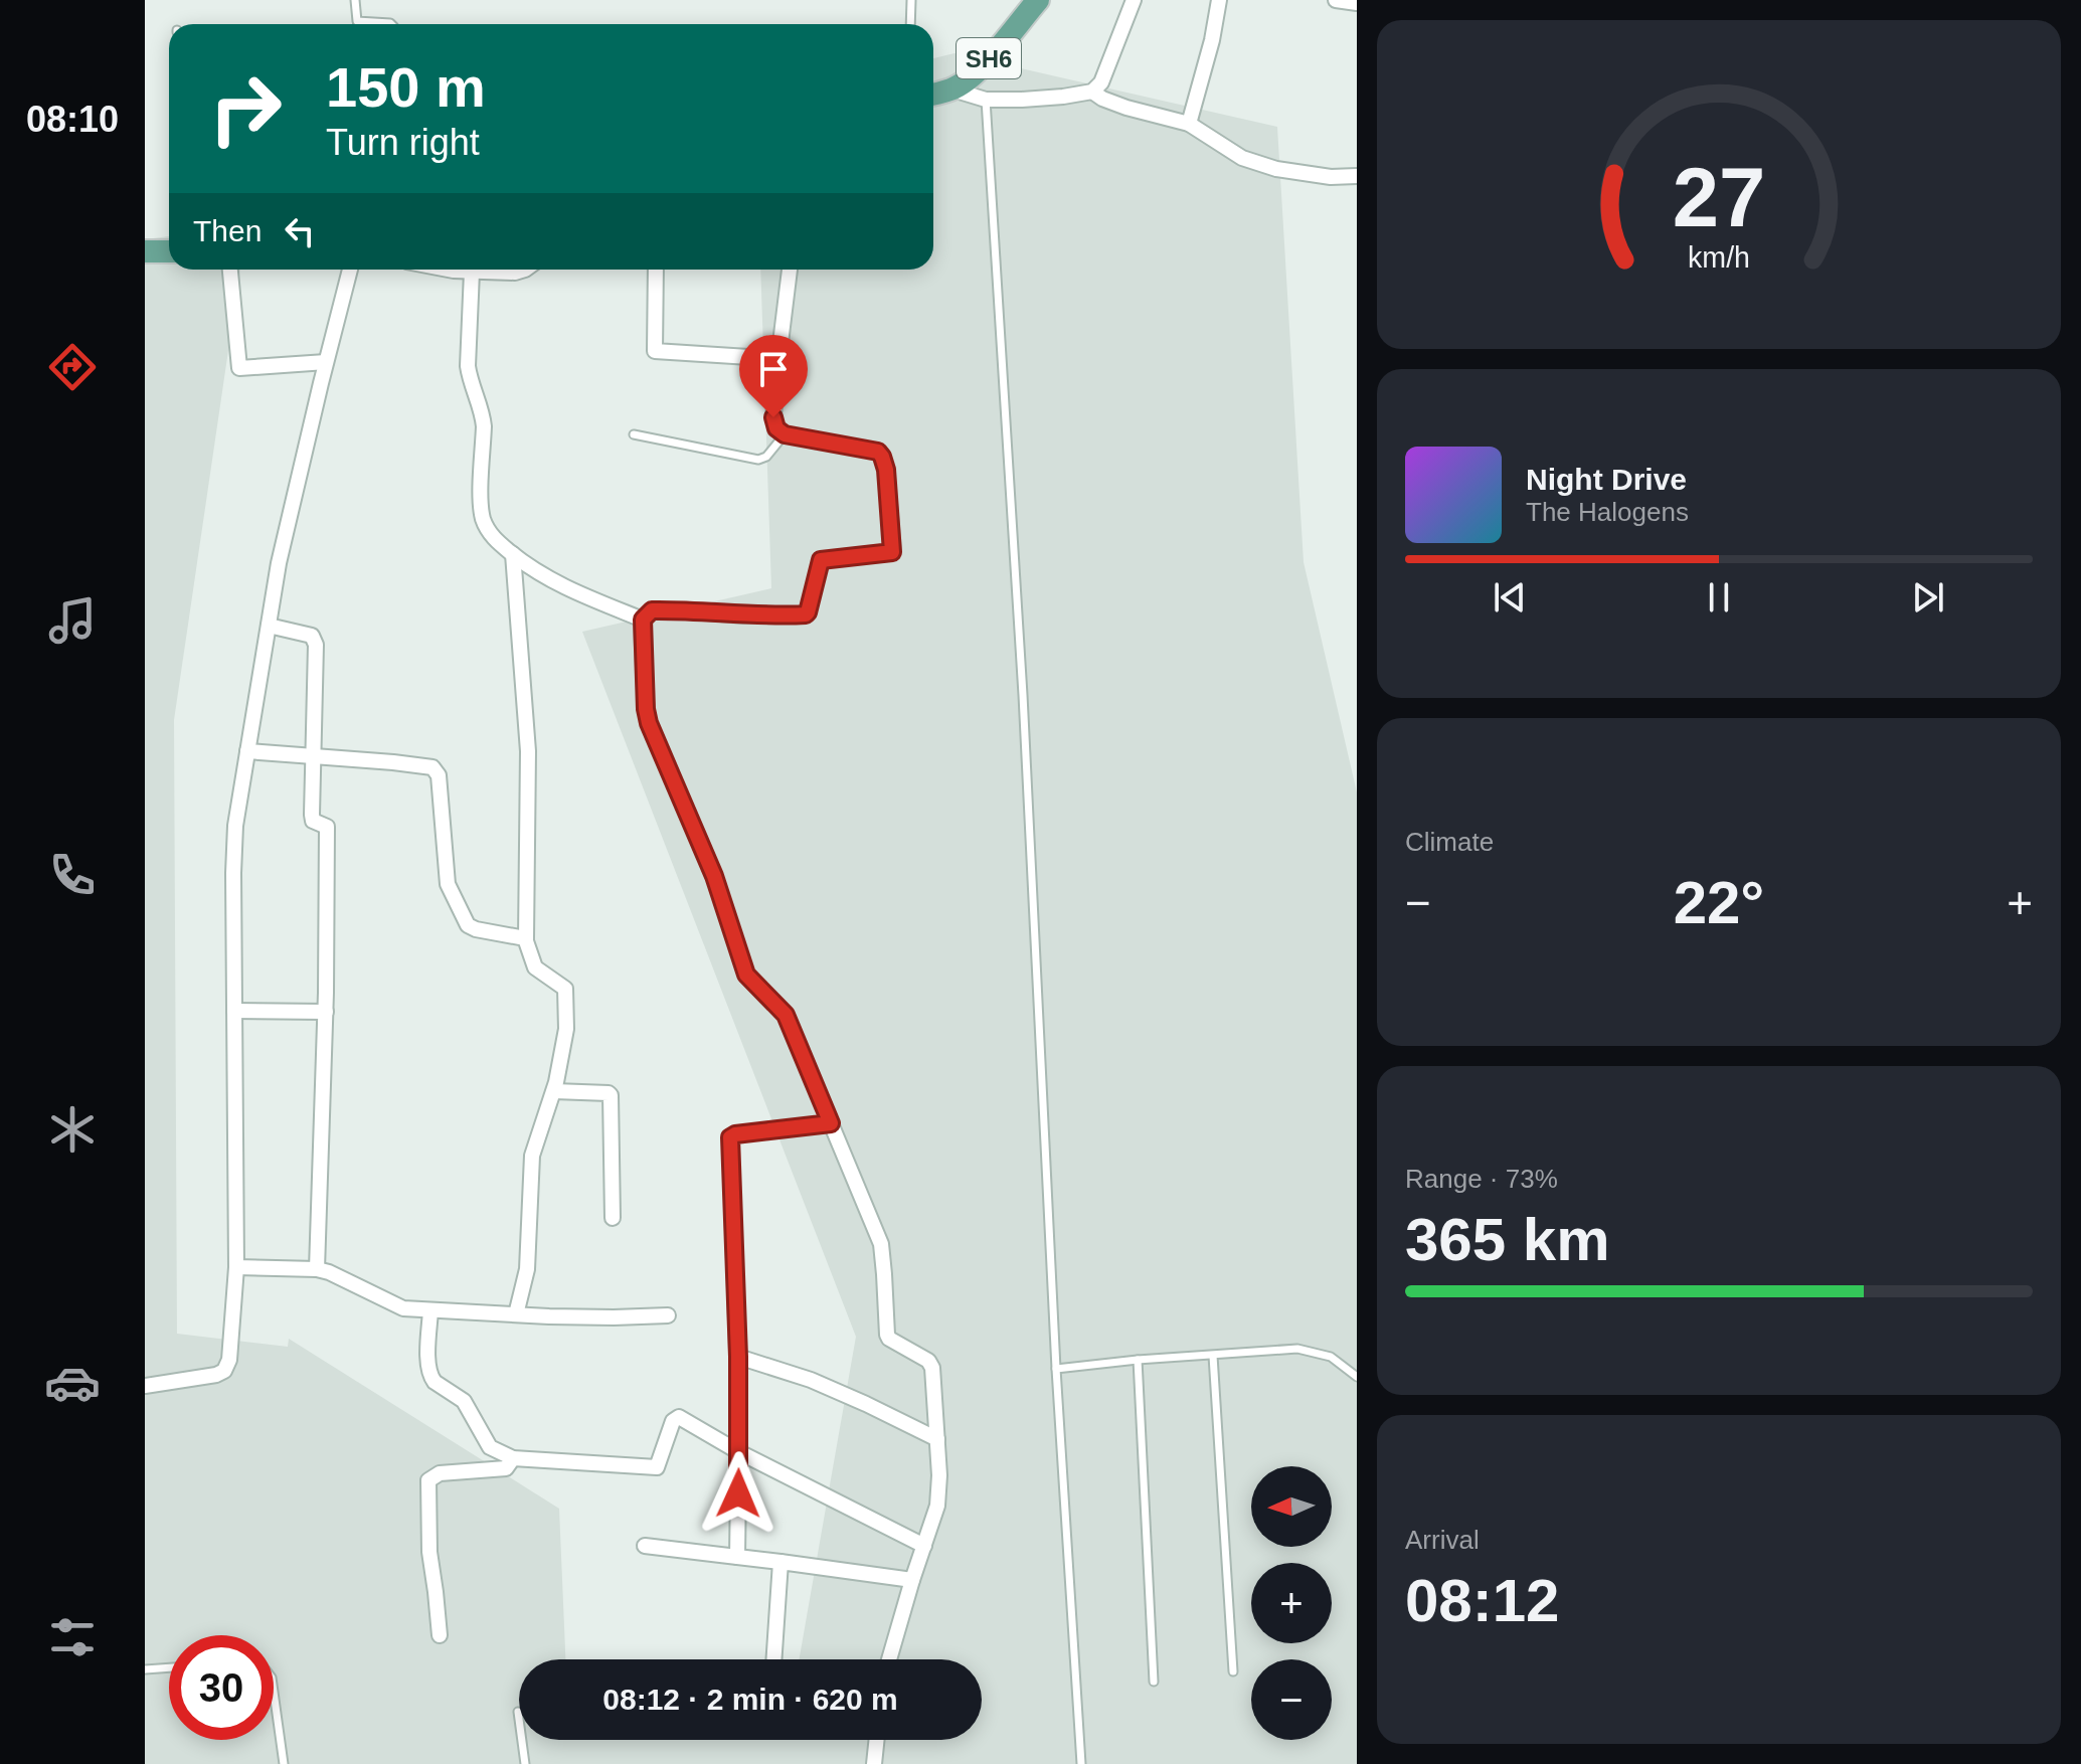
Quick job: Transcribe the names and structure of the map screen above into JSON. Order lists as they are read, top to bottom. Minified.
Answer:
{"streets":{"main road":["SH6"]},"north":"left","page":{"tabs":"08:10","turn":["150 m","Turn right"],"then":"Then","song":["Night Drive","The Halogens"],"tile":["Climate",["Range · 73%","365 km"],["Arrival","08:12"]],"heat":["−","22°","+"],"map_buttons":["+","−"],"limit":"30","trip":"08:12 · 2 min · 620 m","gauge":["27","km/h"]}}
